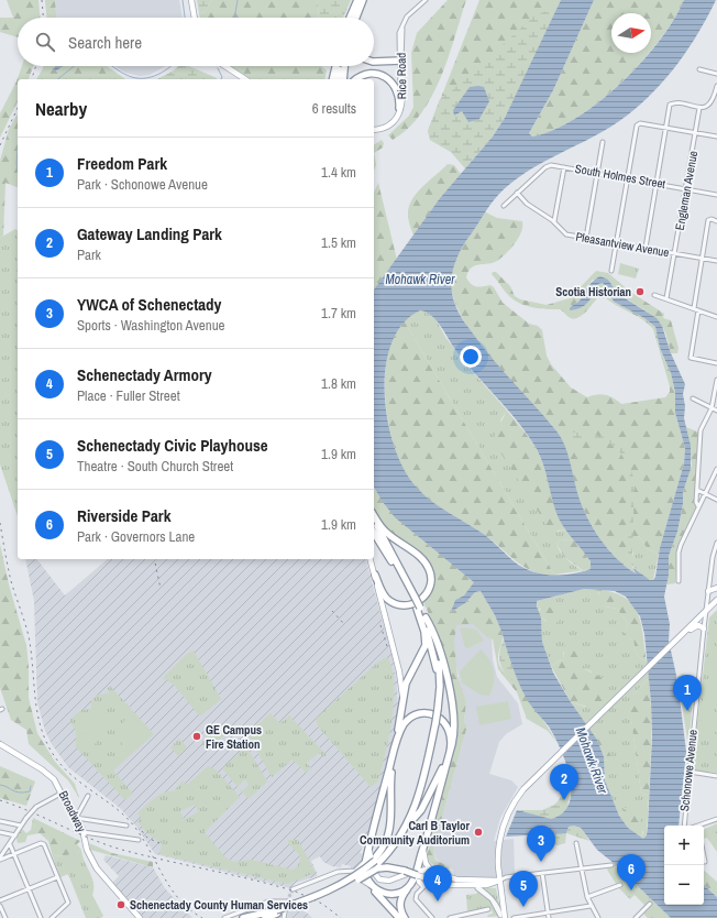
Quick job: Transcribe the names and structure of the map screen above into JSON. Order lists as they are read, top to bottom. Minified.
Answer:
{"streets":{"main road":["Rice Road","Broadway"],"street":["South Holmes Street","Engleman Avenue","Pleasantview Avenue","Schonowe Avenue"]},"crossings":[["South Holmes Street","Engleman Avenue"],["South Holmes Street","Pleasantview Avenue"],["Engleman Avenue","Pleasantview Avenue"]],"water":["Mohawk River"],"places":["Scotia Historian","GE Campus Fire Station","Carl B Taylor Community Auditorium","Schenectady County Human Services"],"north":"right","page":{"search":"Search here","heading":["Nearby","6 results"],"list":[{"mark":"1","name":"Freedom Park","note":"Park · Schonowe Avenue","value":"1.4 km"},{"mark":"2","name":"Gateway Landing Park","note":"Park","value":"1.5 km"},{"mark":"3","name":"YWCA of Schenectady","note":"Sports · Washington Avenue","value":"1.7 km"},{"mark":"4","name":"Schenectady Armory","note":"Place · Fuller Street","value":"1.8 km"},{"mark":"5","name":"Schenectady Civic Playhouse","note":"Theatre · South Church Street","value":"1.9 km"},{"mark":"6","name":"Riverside Park","note":"Park · Governors Lane","value":"1.9 km"}],"pins":["1","2","3","6","4","5"],"map_buttons":["+","−"]}}
